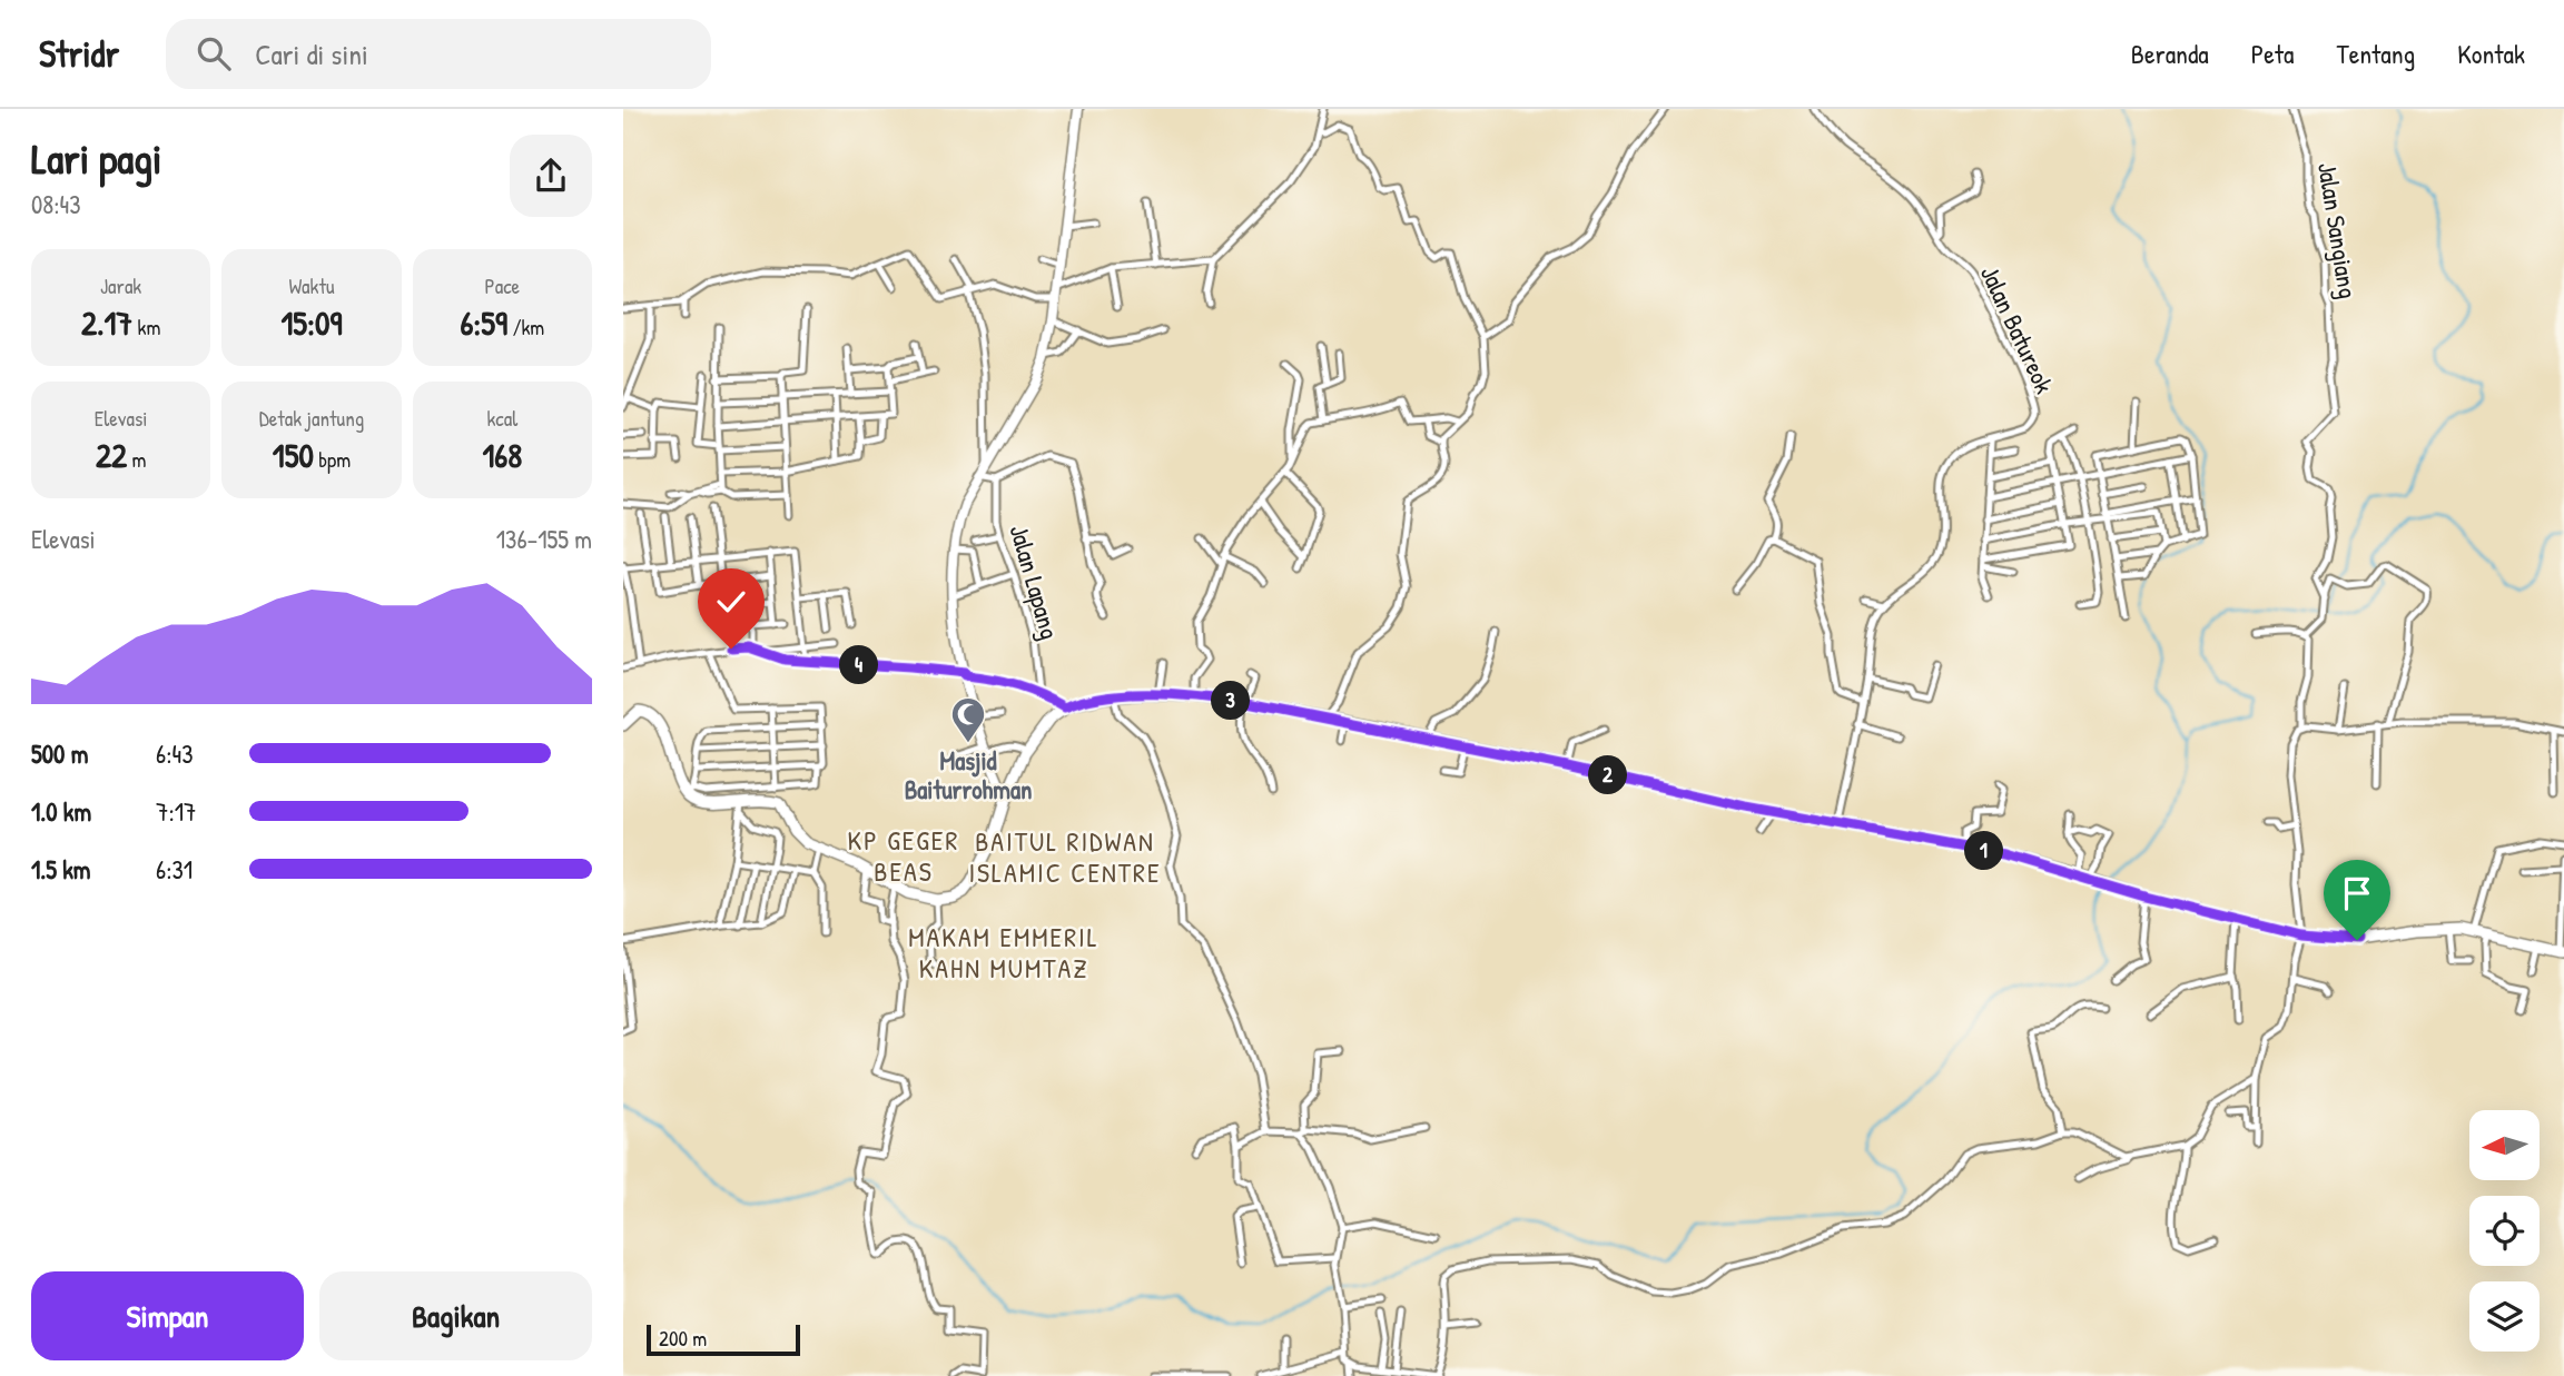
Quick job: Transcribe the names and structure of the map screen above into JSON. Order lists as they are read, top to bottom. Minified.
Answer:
{"streets":{"street":["Jalan Sangiang","Jalan Batureok","Jalan Lapang"]},"districts":["KP GEGER BEAS","BAITUL RIDWAN ISLAMIC CENTRE","MAKAM EMMERIL KAHN MUMTAZ"],"places":{"mosque":["Masjid Baiturrohman"]},"scale_bar":"200 m","north":"left","page":{"header":"Stridr","search":"Cari di sini","nav":["Beranda","Peta","Tentang","Kontak"],"heading":["Lari pagi","08:43"],"stats":[["Jarak","2.17 km"],["Waktu","15:09"],["Pace","6:59 /km"],["Elevasi","22 m"],["Detak jantung","150 bpm"],["kcal","168"]],"chart":["Elevasi","136–155 m"],"pins":["4","3","2","1"],"list":[{"name":"500 m","note":"6:43"},{"name":"1.0 km","note":"7:17"},{"name":"1.5 km","note":"6:31"}],"buttons":["Simpan","Bagikan"],"scale":"200 m"}}
